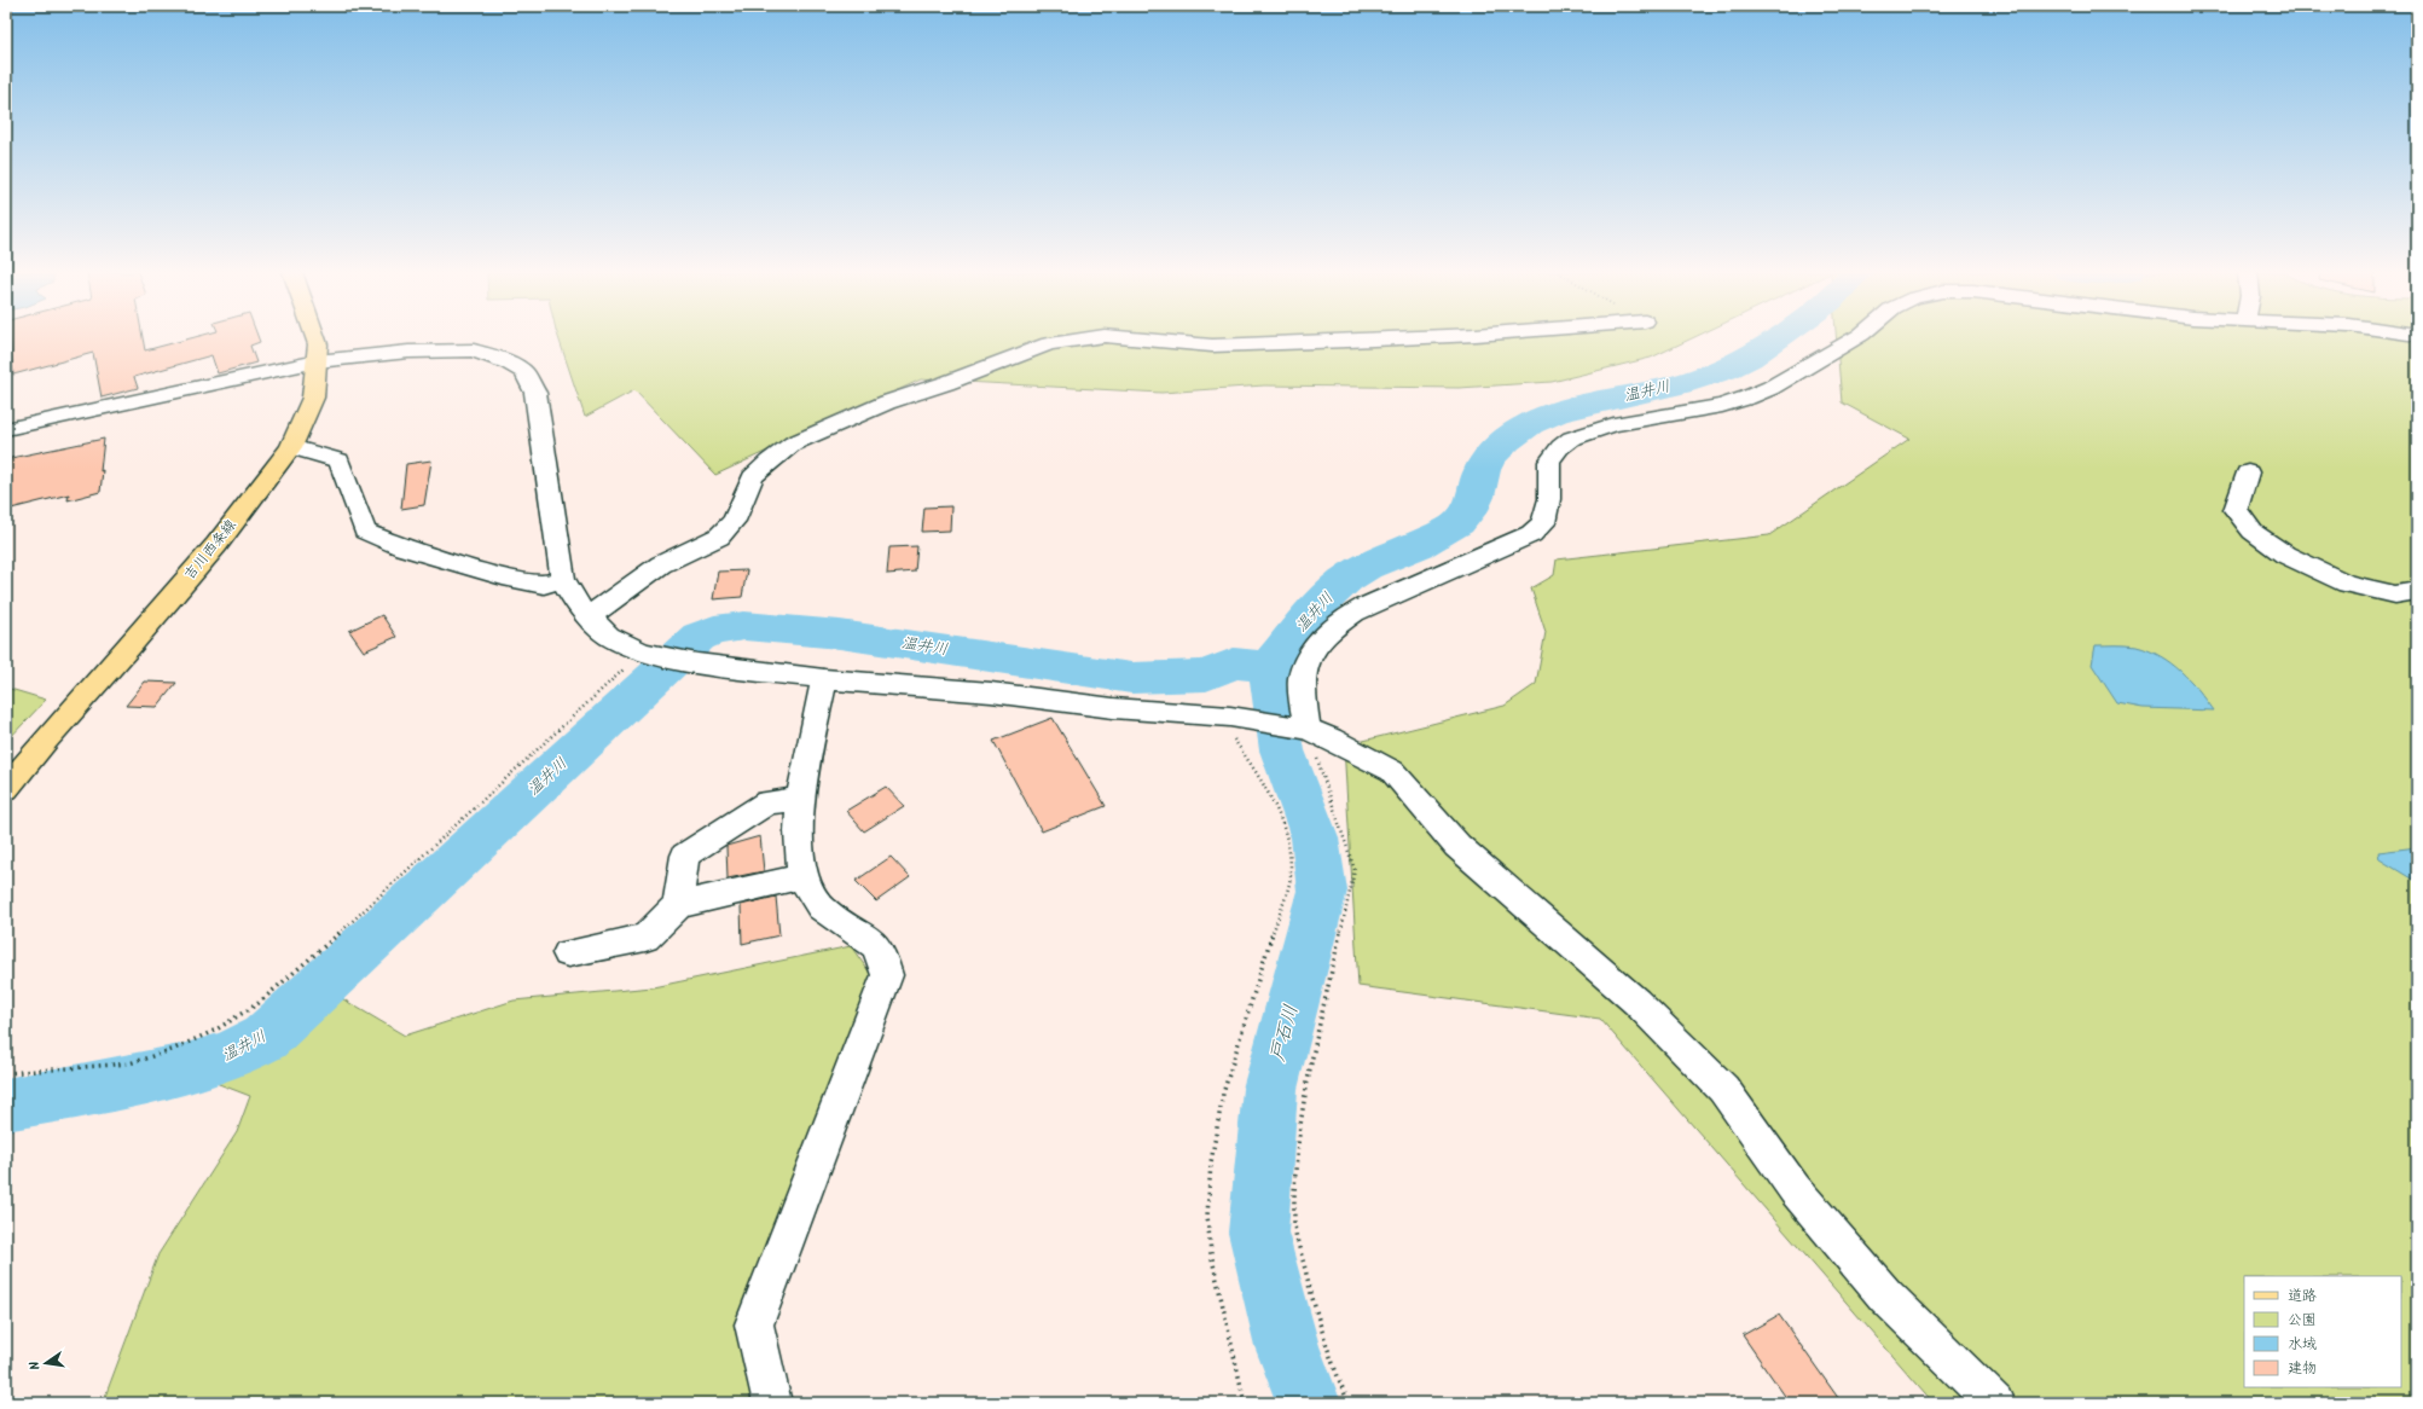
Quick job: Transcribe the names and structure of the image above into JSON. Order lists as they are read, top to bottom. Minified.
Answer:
{"streets":{"main road":["吉川西条線"]},"water":["温井川","戸石川"],"legend":["道路","公園","水域","建物"],"north":"left"}
